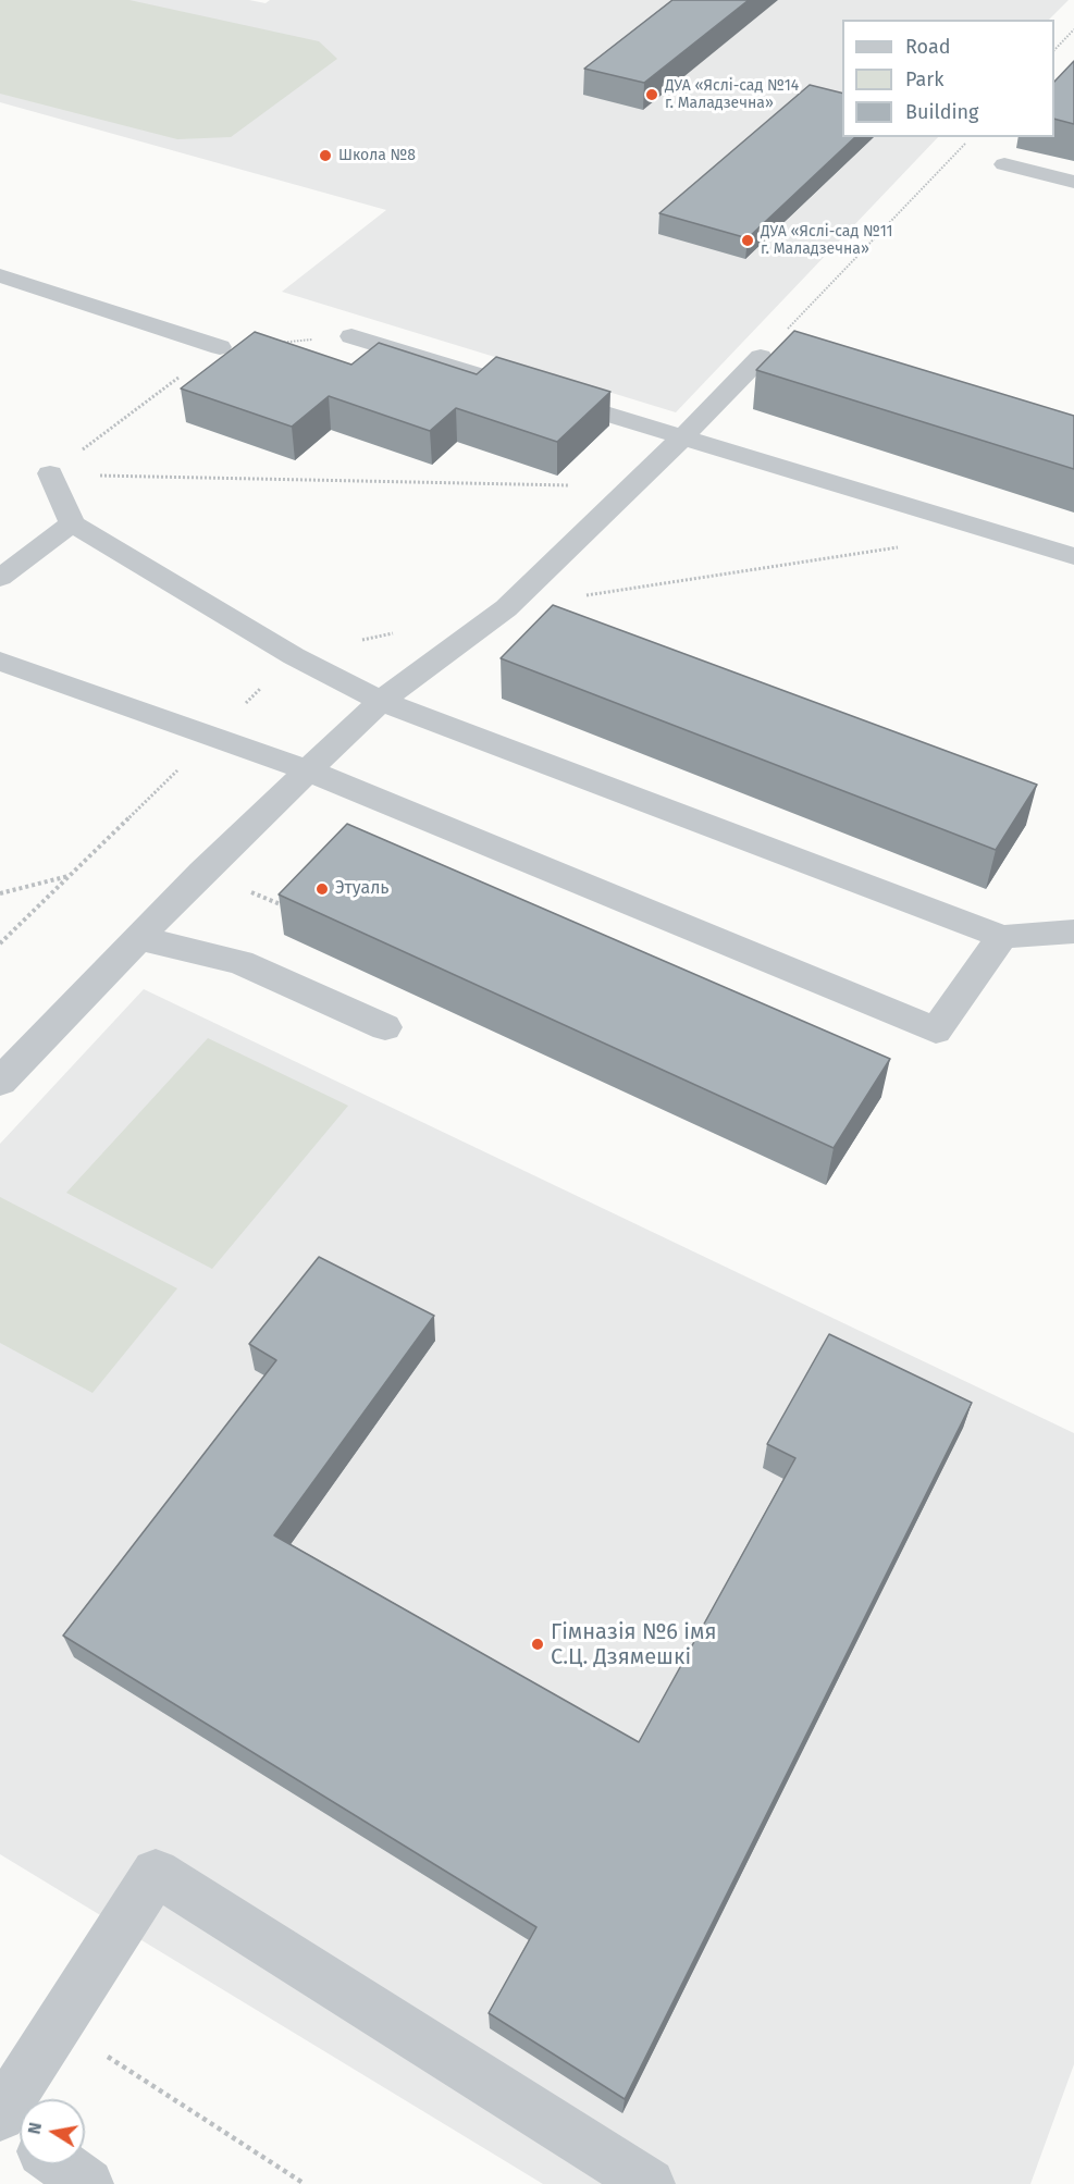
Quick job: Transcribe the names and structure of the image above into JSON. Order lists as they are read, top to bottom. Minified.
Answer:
{"places":["ДУА «Яслі-сад №14 г. Маладзечна»","Школа №8","ДУА «Яслі-сад №11 г. Маладзечна»","Этуаль","Гімназія №6 iмя С.Ц. Дзямешкi"],"legend":["Road","Park","Building"],"north":"left"}
